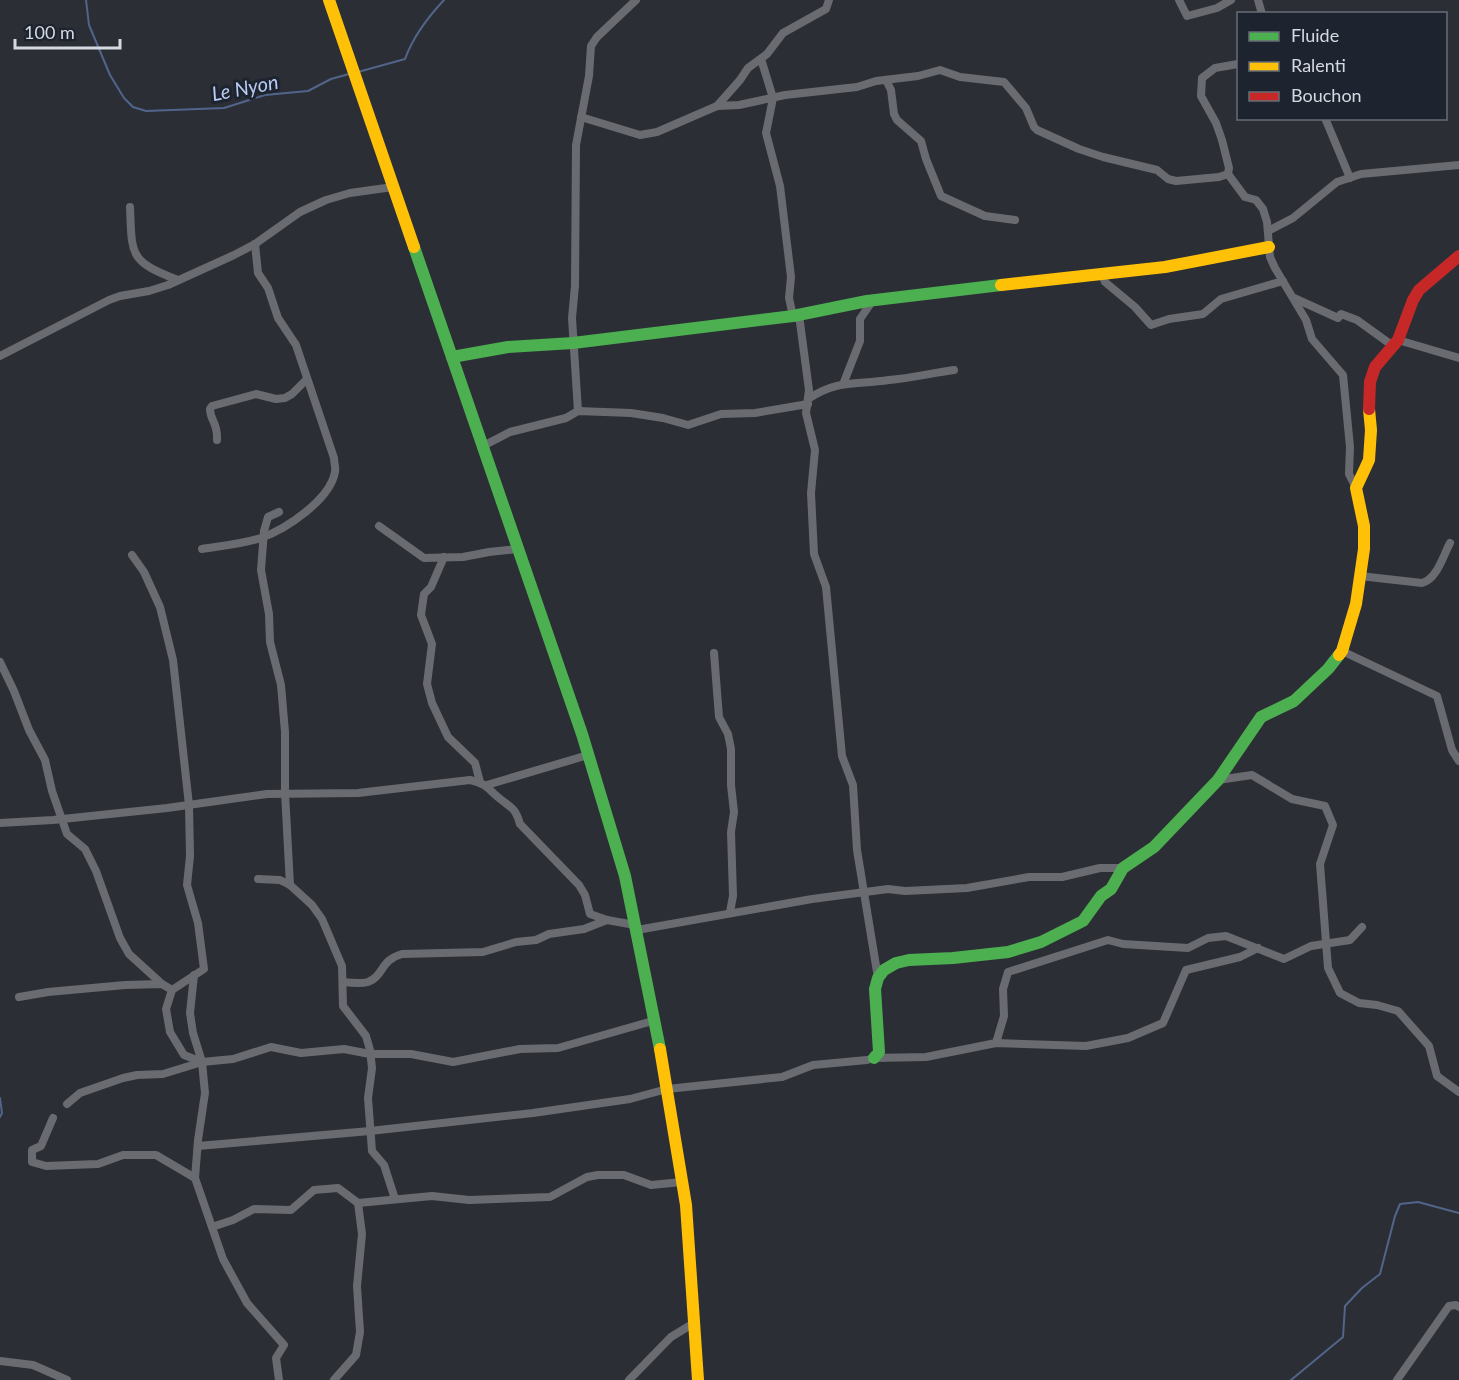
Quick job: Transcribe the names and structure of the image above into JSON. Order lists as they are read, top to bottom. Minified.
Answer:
{"water":["Le Nyon"],"legend":["Fluide","Ralenti","Bouchon"],"scale_bar":"100 m"}
